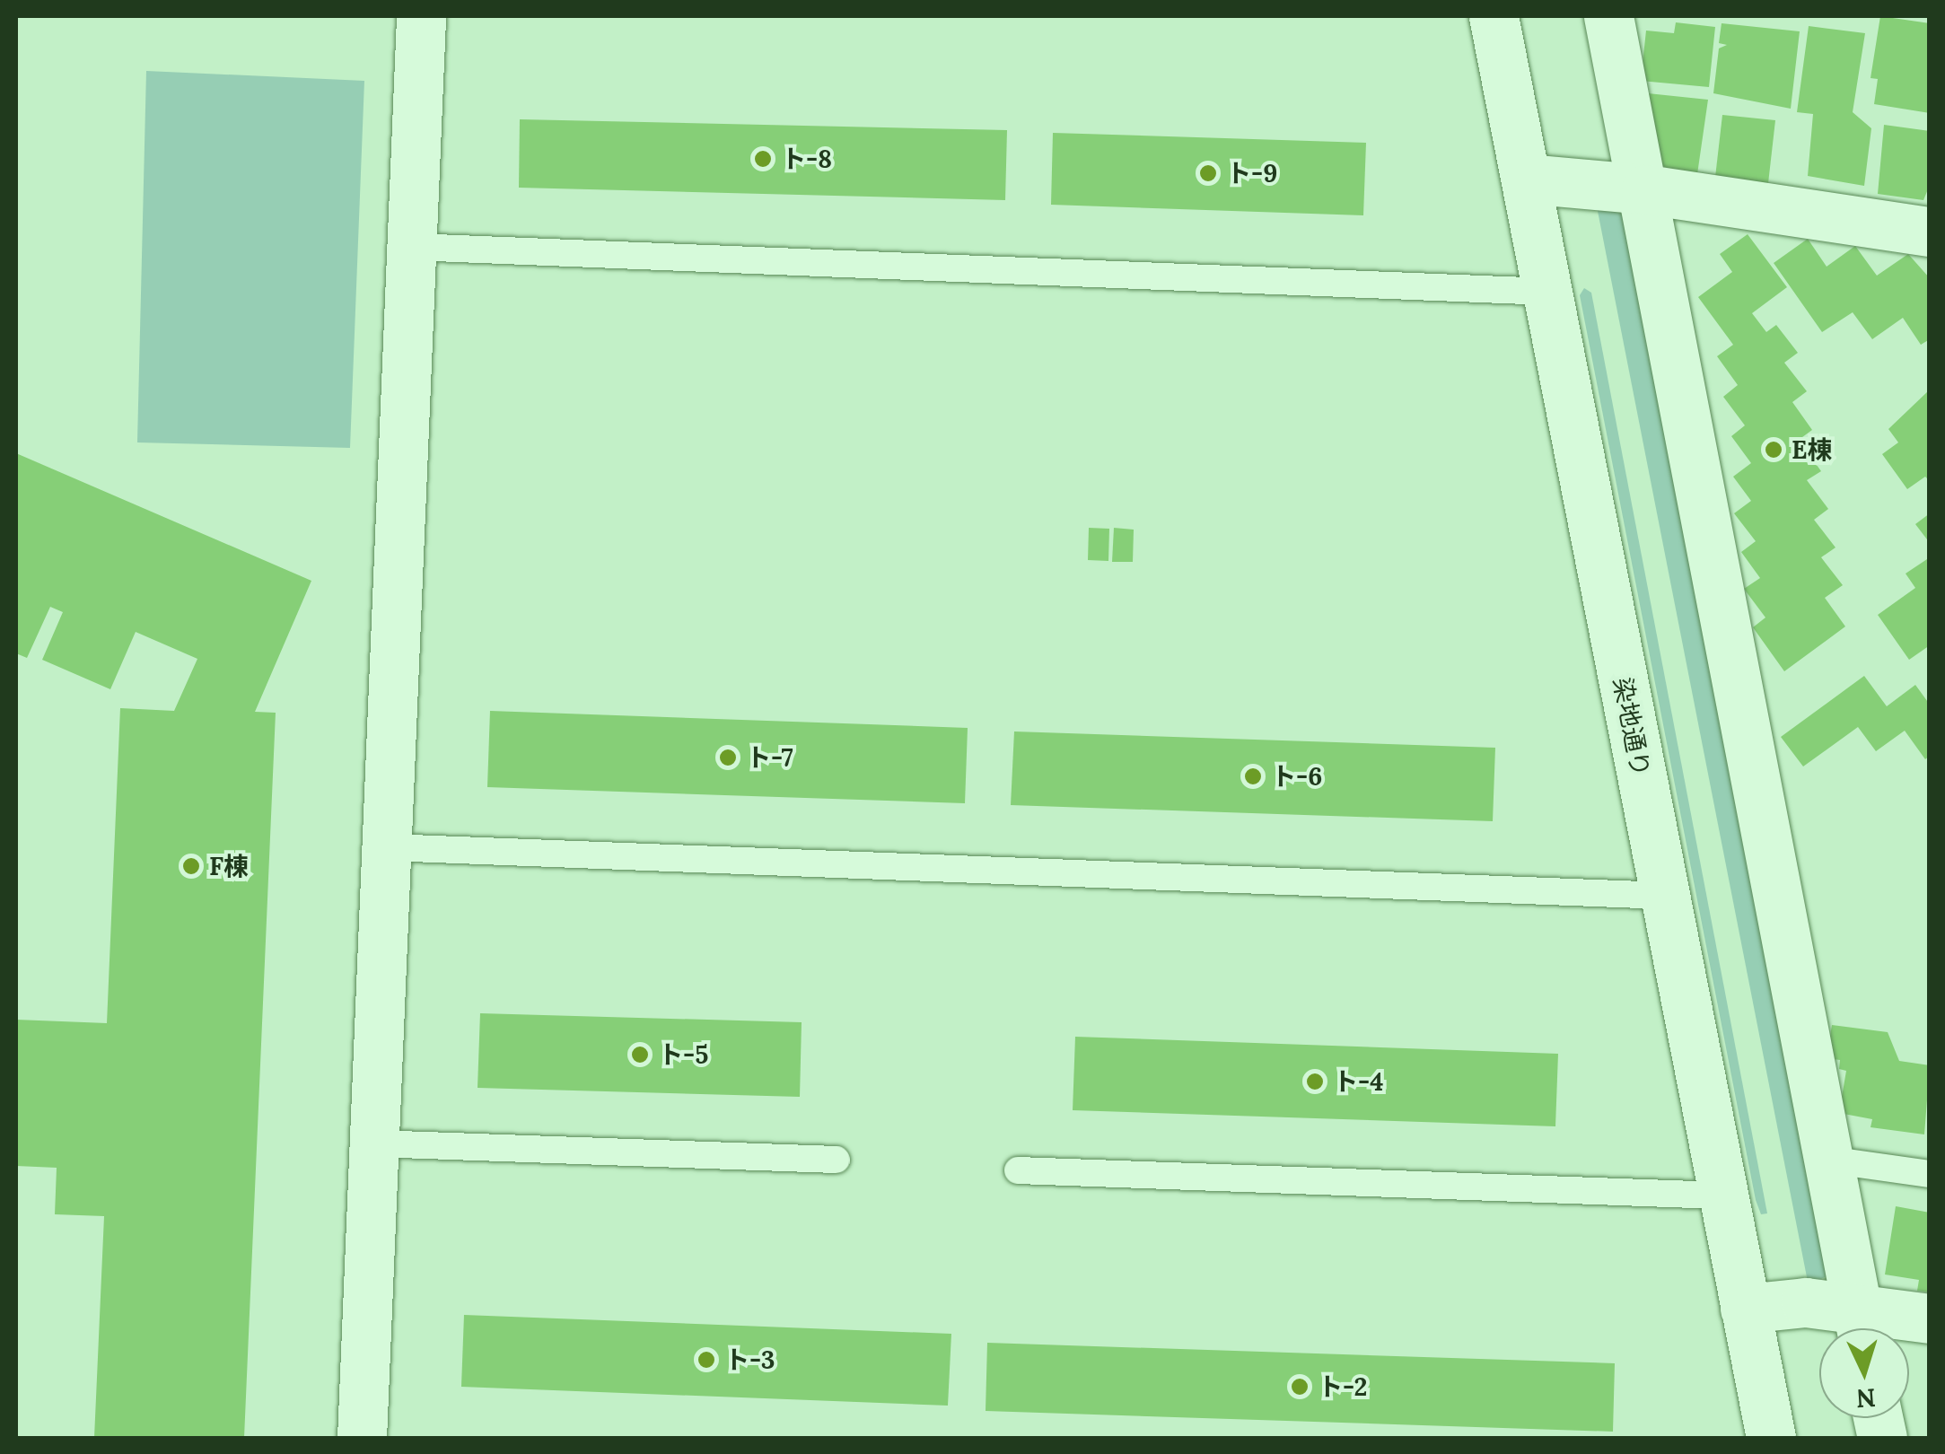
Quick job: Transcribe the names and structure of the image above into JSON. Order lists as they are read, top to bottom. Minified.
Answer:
{"streets":{"street":["染地通り"]},"places":["ト-8","ト-9","E棟","ト-7","ト-6","F棟","ト-5","ト-4","ト-3","ト-2"],"north":"bottom"}
